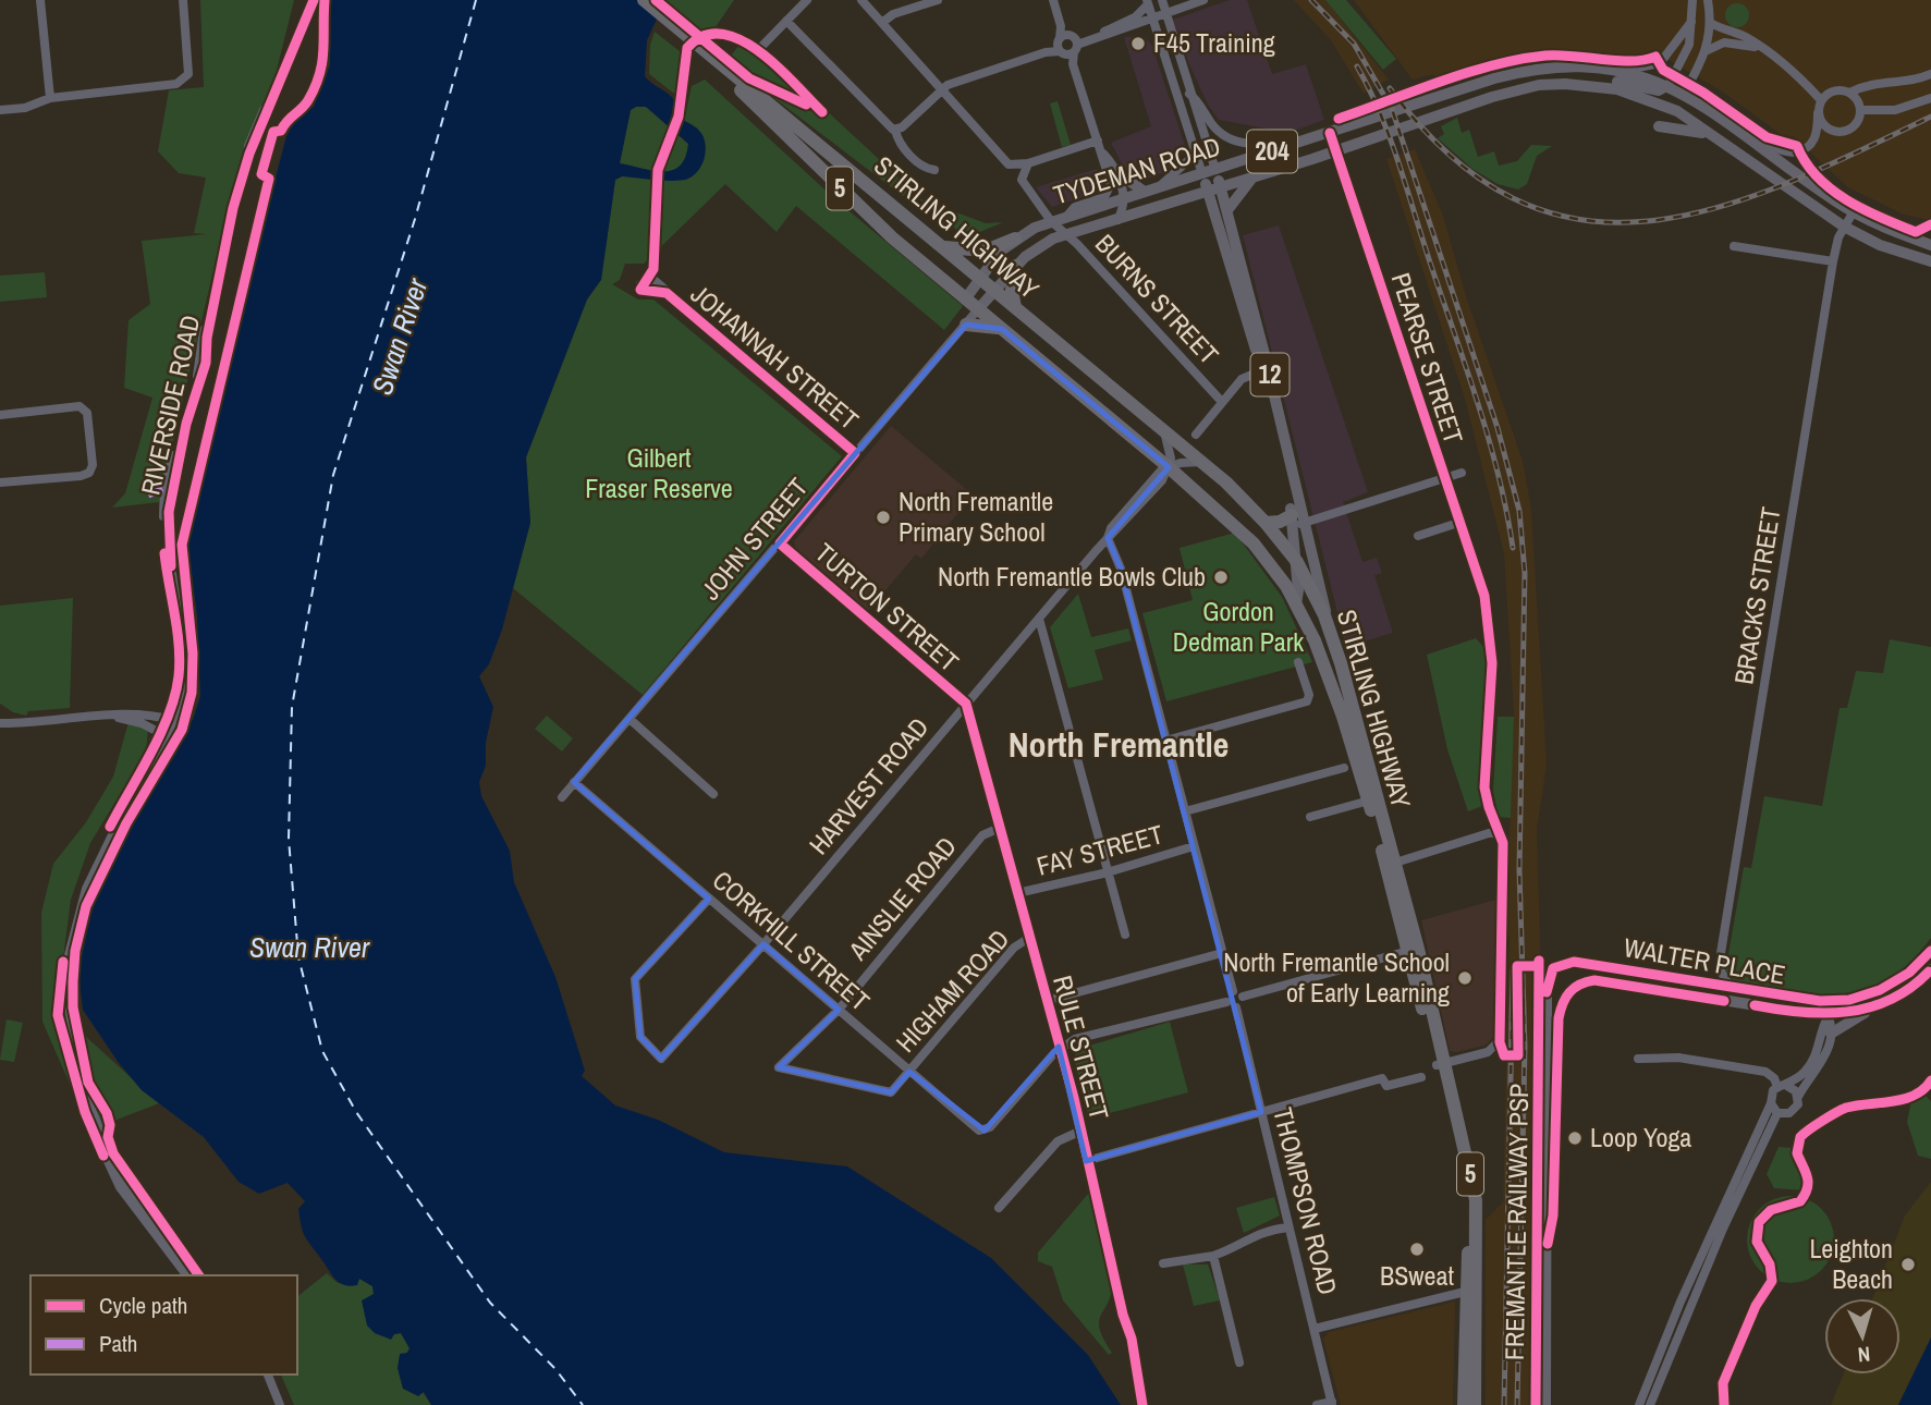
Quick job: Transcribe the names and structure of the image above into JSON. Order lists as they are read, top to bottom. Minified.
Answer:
{"streets":{"highway":["5","STIRLING HIGHWAY"],"main road":["204","TYDEMAN ROAD","12","WALTER PLACE"],"street":["BURNS STREET","JOHANNAH STREET","PEARSE STREET","RIVERSIDE ROAD","JOHN STREET","BRACKS STREET","TURTON STREET","HARVEST ROAD","FAY STREET","AINSLIE ROAD","CORKHILL STREET","HIGHAM ROAD","RULE STREET","THOMPSON ROAD"],"cycle path":["FREMANTLE RAILWAY PSP"]},"crossings":[["TYDEMAN ROAD","STIRLING HIGHWAY"],["TYDEMAN ROAD","BURNS STREET"],["TYDEMAN ROAD","PEARSE STREET"],["TYDEMAN ROAD","12"],["TYDEMAN ROAD","JOHN STREET"],["TYDEMAN ROAD","BRACKS STREET"],["STIRLING HIGHWAY","12"],["STIRLING HIGHWAY","JOHN STREET"],["STIRLING HIGHWAY","HARVEST ROAD"],["JOHANNAH STREET","JOHN STREET"],["JOHN STREET","TURTON STREET"],["JOHN STREET","CORKHILL STREET"],["BRACKS STREET","WALTER PLACE"],["TURTON STREET","HARVEST ROAD"],["TURTON STREET","RULE STREET"],["HARVEST ROAD","CORKHILL STREET"],["HARVEST ROAD","RULE STREET"],["FAY STREET","RULE STREET"],["AINSLIE ROAD","CORKHILL STREET"],["AINSLIE ROAD","HIGHAM ROAD"],["AINSLIE ROAD","RULE STREET"],["CORKHILL STREET","HIGHAM ROAD"],["CORKHILL STREET","RULE STREET"],["HIGHAM ROAD","RULE STREET"]],"districts":["North Fremantle"],"water":["Swan River"],"parks":["Gilbert Fraser Reserve","Gordon Dedman Park"],"places":["F45 Training","North Fremantle Primary School","North Fremantle Bowls Club","North Fremantle School of Early Learning","Loop Yoga","BSweat","Leighton Beach"],"legend":["Cycle path","Path"],"north":"bottom"}
